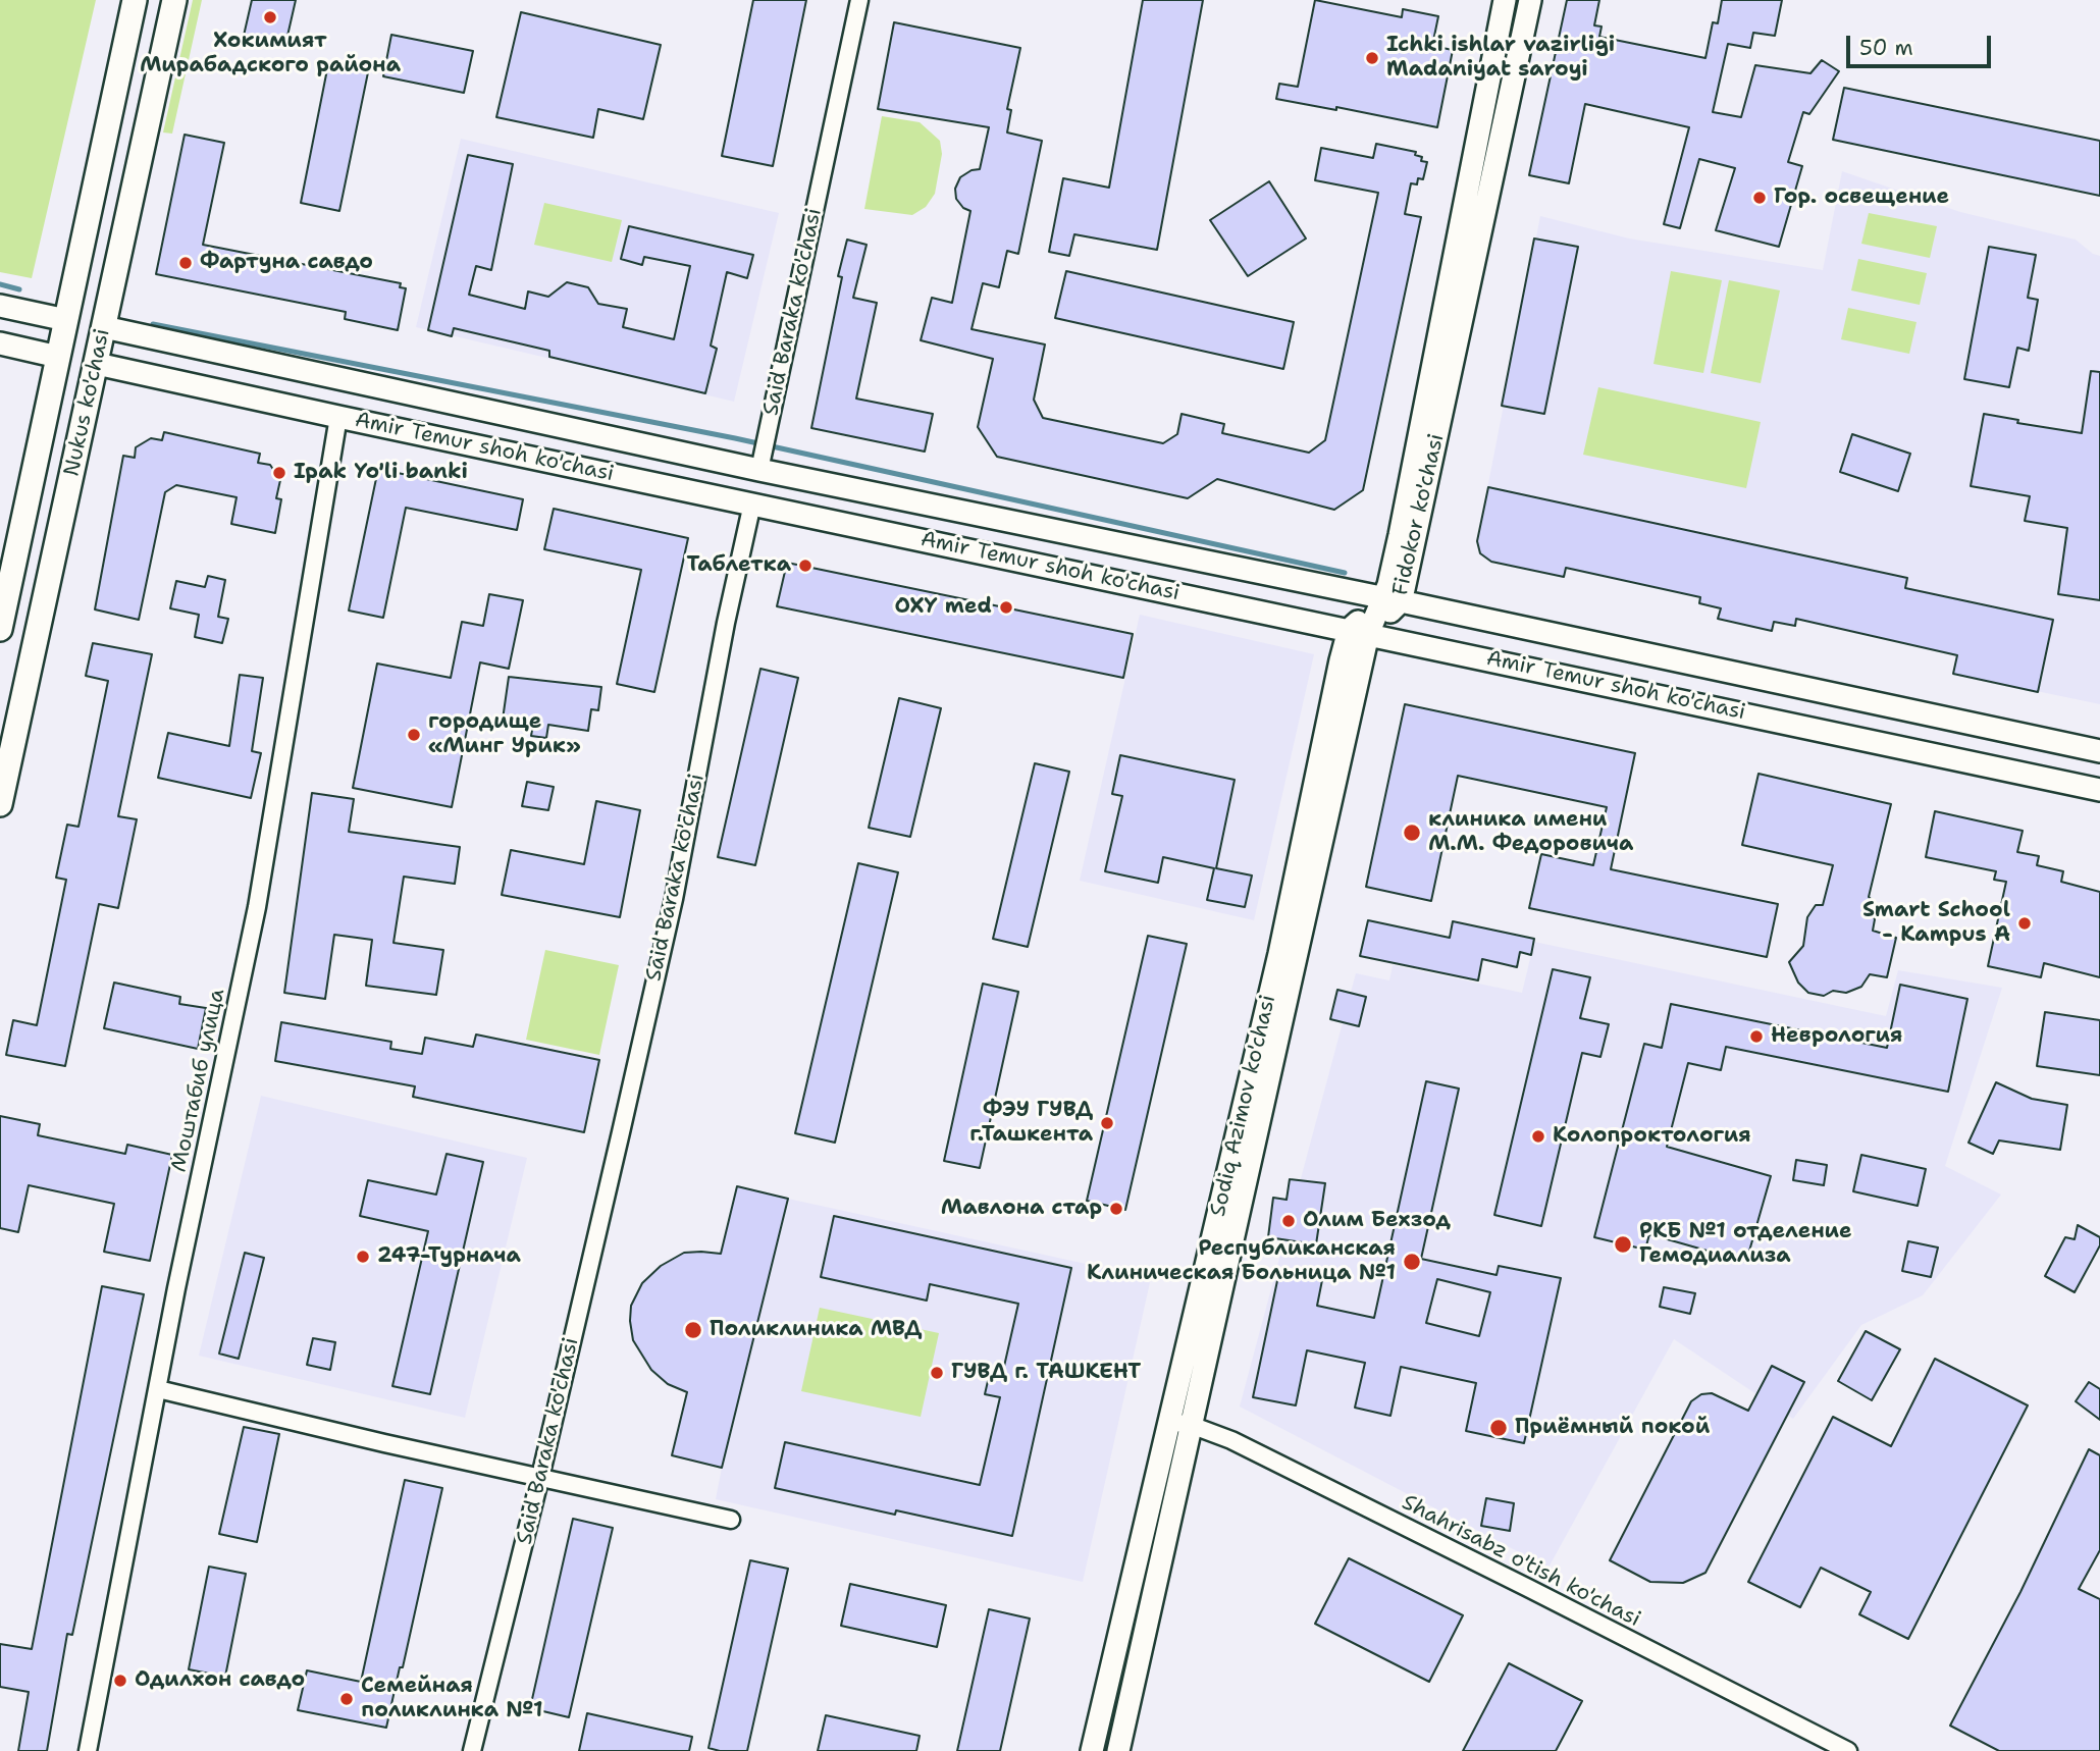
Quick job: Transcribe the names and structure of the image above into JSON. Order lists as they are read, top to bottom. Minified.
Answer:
{"streets":{"main road":["Said Baraka ko'chasi","Nukus ko'chasi","Amir Temur shoh ko'chasi","Fidokor ko'chasi","Sodiq Azimov ko'chasi"],"street":["Моштабиб улица","Shahrisabz o'tish ko'chasi"]},"crossings":[["Said Baraka ko'chasi","Amir Temur shoh ko'chasi"],["Nukus ko'chasi","Amir Temur shoh ko'chasi"],["Amir Temur shoh ko'chasi","Fidokor ko'chasi"],["Amir Temur shoh ko'chasi","Моштабиб улица"],["Amir Temur shoh ko'chasi","Sodiq Azimov ko'chasi"],["Fidokor ko'chasi","Sodiq Azimov ko'chasi"],["Sodiq Azimov ko'chasi","Shahrisabz o'tish ko'chasi"]],"places":["Хокимият Мирабадского района","Ichki ishlar vazirligi Madaniyat saroyi","Гор. освещение","Фартуна савдо","Ipak Yo'li banki","Таблетка","OXY med","городище «Минг Урик»","клиника имени М.М. Федоровича","Smart School - Kampus A","Неврология","ФЭУ ГУВД г.Ташкента","Колопроктология","Мавлона стар","Олим Бехзод","РКБ №1 отделение Гемодиализа","247-Турнача","Республиканская Клиническая Больница №1","Поликлиника МВД","ГУВД г. ТАШКЕНТ","Приёмный покой","Одилхон савдо","Семейная поликлинка №1"],"scale_bar":"50 m"}
